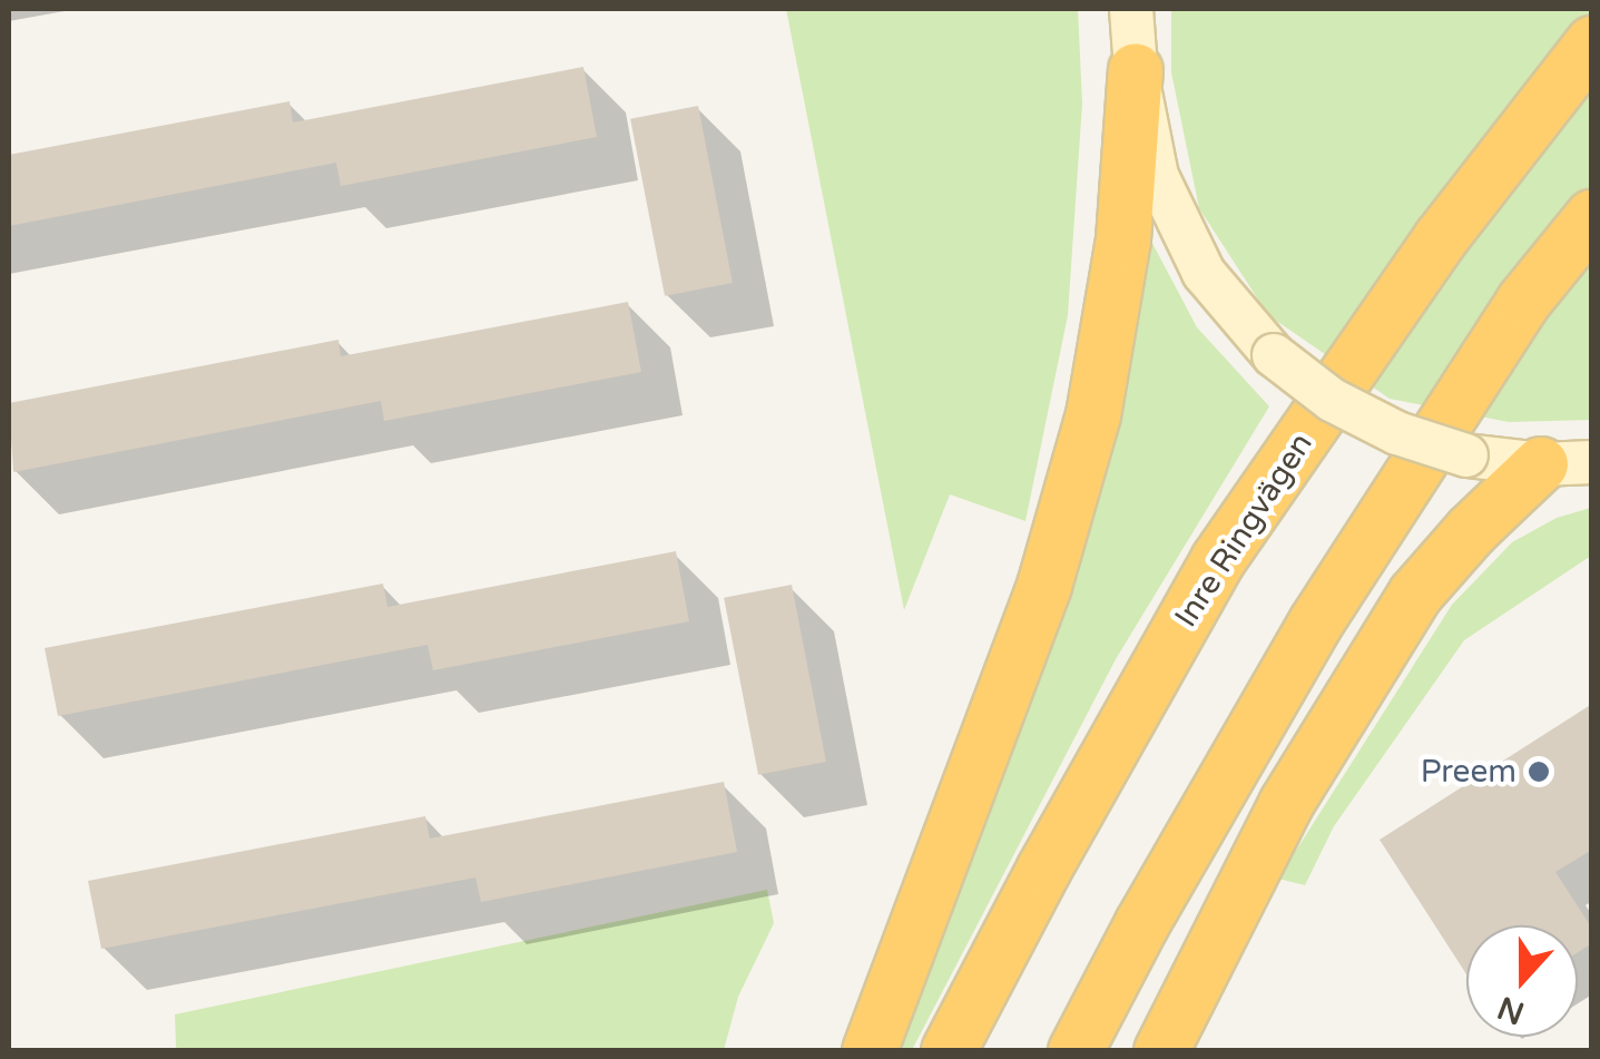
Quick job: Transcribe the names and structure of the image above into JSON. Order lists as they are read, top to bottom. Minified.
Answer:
{"streets":{"highway":["Inre Ringvägen"]},"places":["Preem"],"north":"bottom"}
